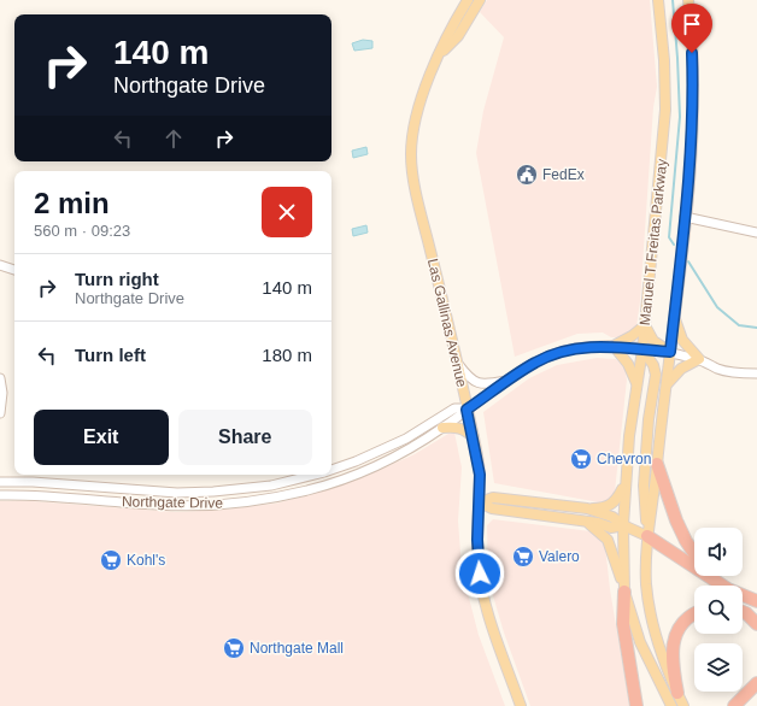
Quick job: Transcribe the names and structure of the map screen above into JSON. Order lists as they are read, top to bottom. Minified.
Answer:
{"streets":{"main road":["Manuel T Freitas Parkway","Las Gallinas Avenue"],"street":["Northgate Drive"]},"crossings":[["Manuel T Freitas Parkway","Northgate Drive"],["Las Gallinas Avenue","Northgate Drive"]],"places":{"public building":["FedEx"],"supermarket":["Chevron","Valero","Kohl's","Northgate Mall"]},"page":{"turn":["140 m","Northgate Drive"],"heading":["2 min","560 m · 09:23"],"list":[{"name":"Turn right","note":"Northgate Drive","value":"140 m"},{"name":"Turn left","value":"180 m"}],"buttons":["Exit","Share"]}}
